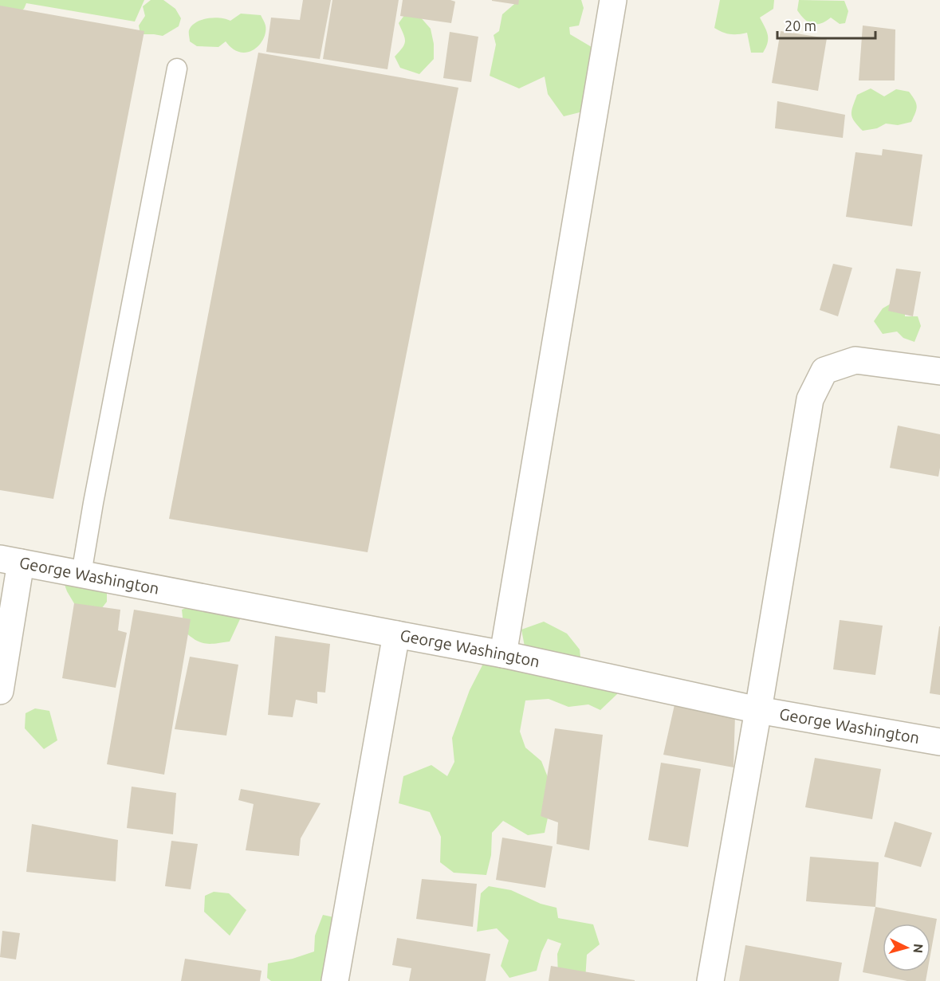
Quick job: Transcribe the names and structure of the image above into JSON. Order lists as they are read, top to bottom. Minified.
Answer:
{"streets":{"street":["George Washington"]},"scale_bar":"20 m","north":"right"}
